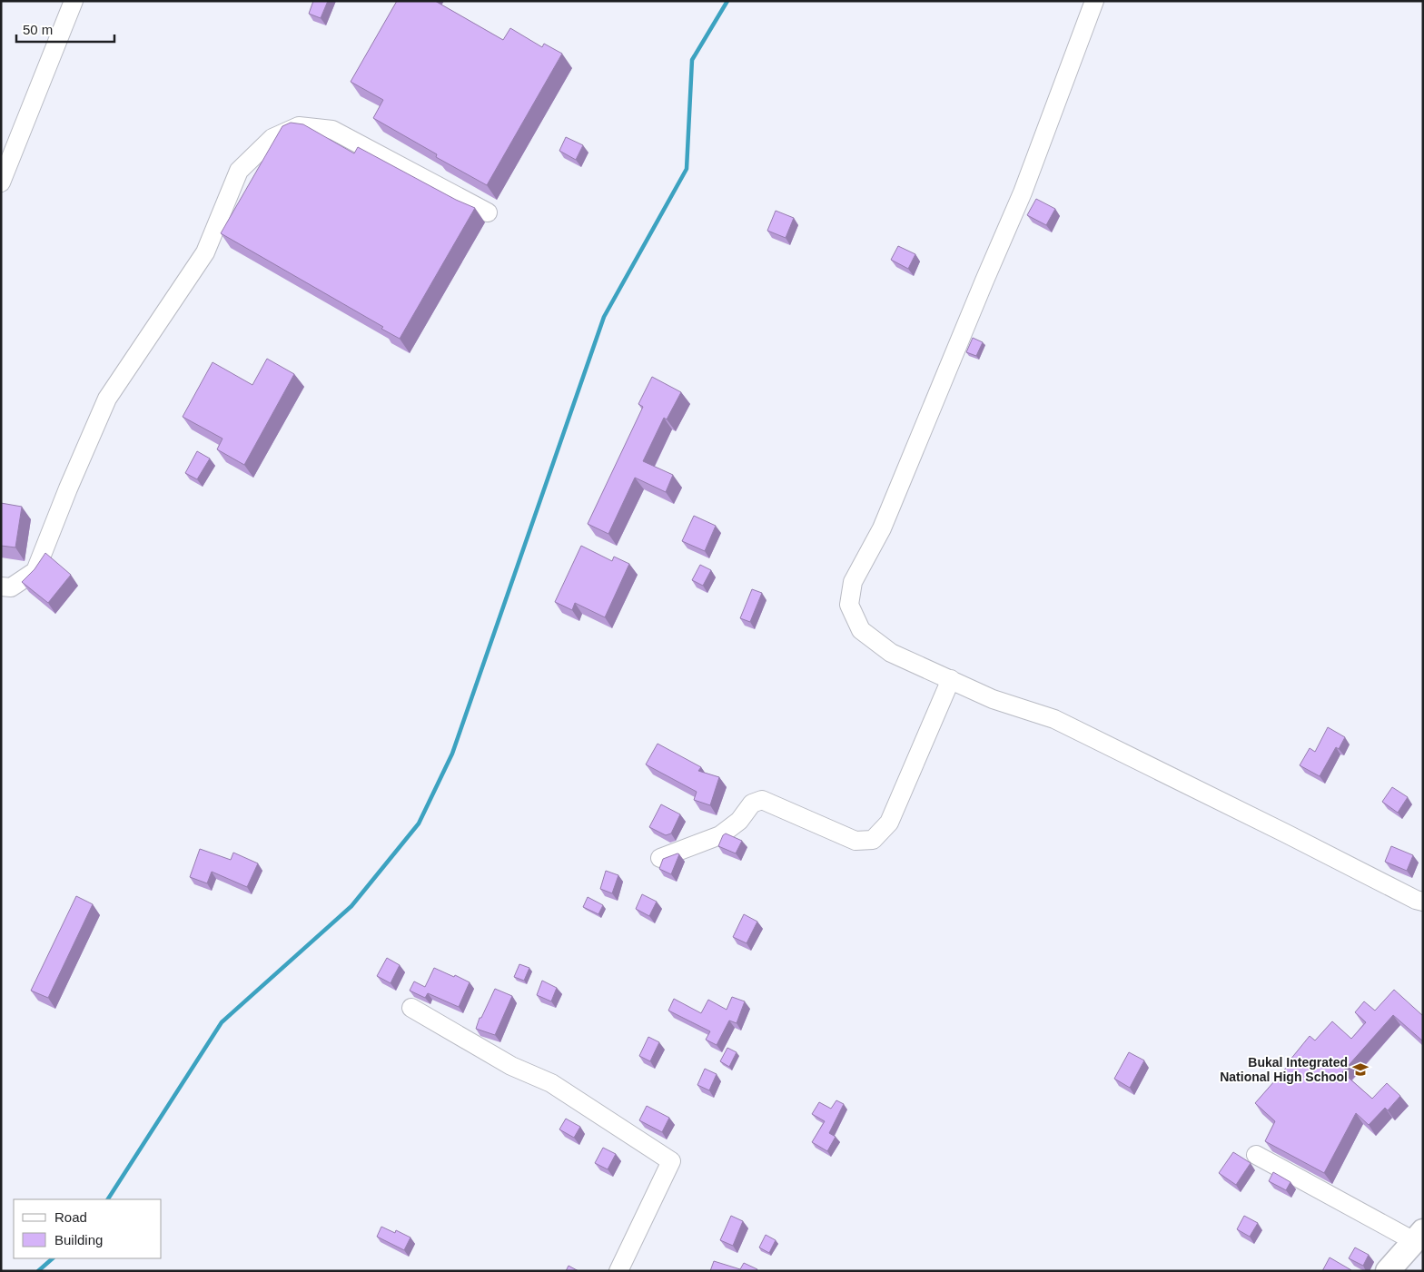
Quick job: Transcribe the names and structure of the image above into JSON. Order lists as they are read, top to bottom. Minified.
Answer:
{"places":{"school or university":["Bukal Integrated National High School"]},"legend":["Road","Building"],"scale_bar":"50 m"}
